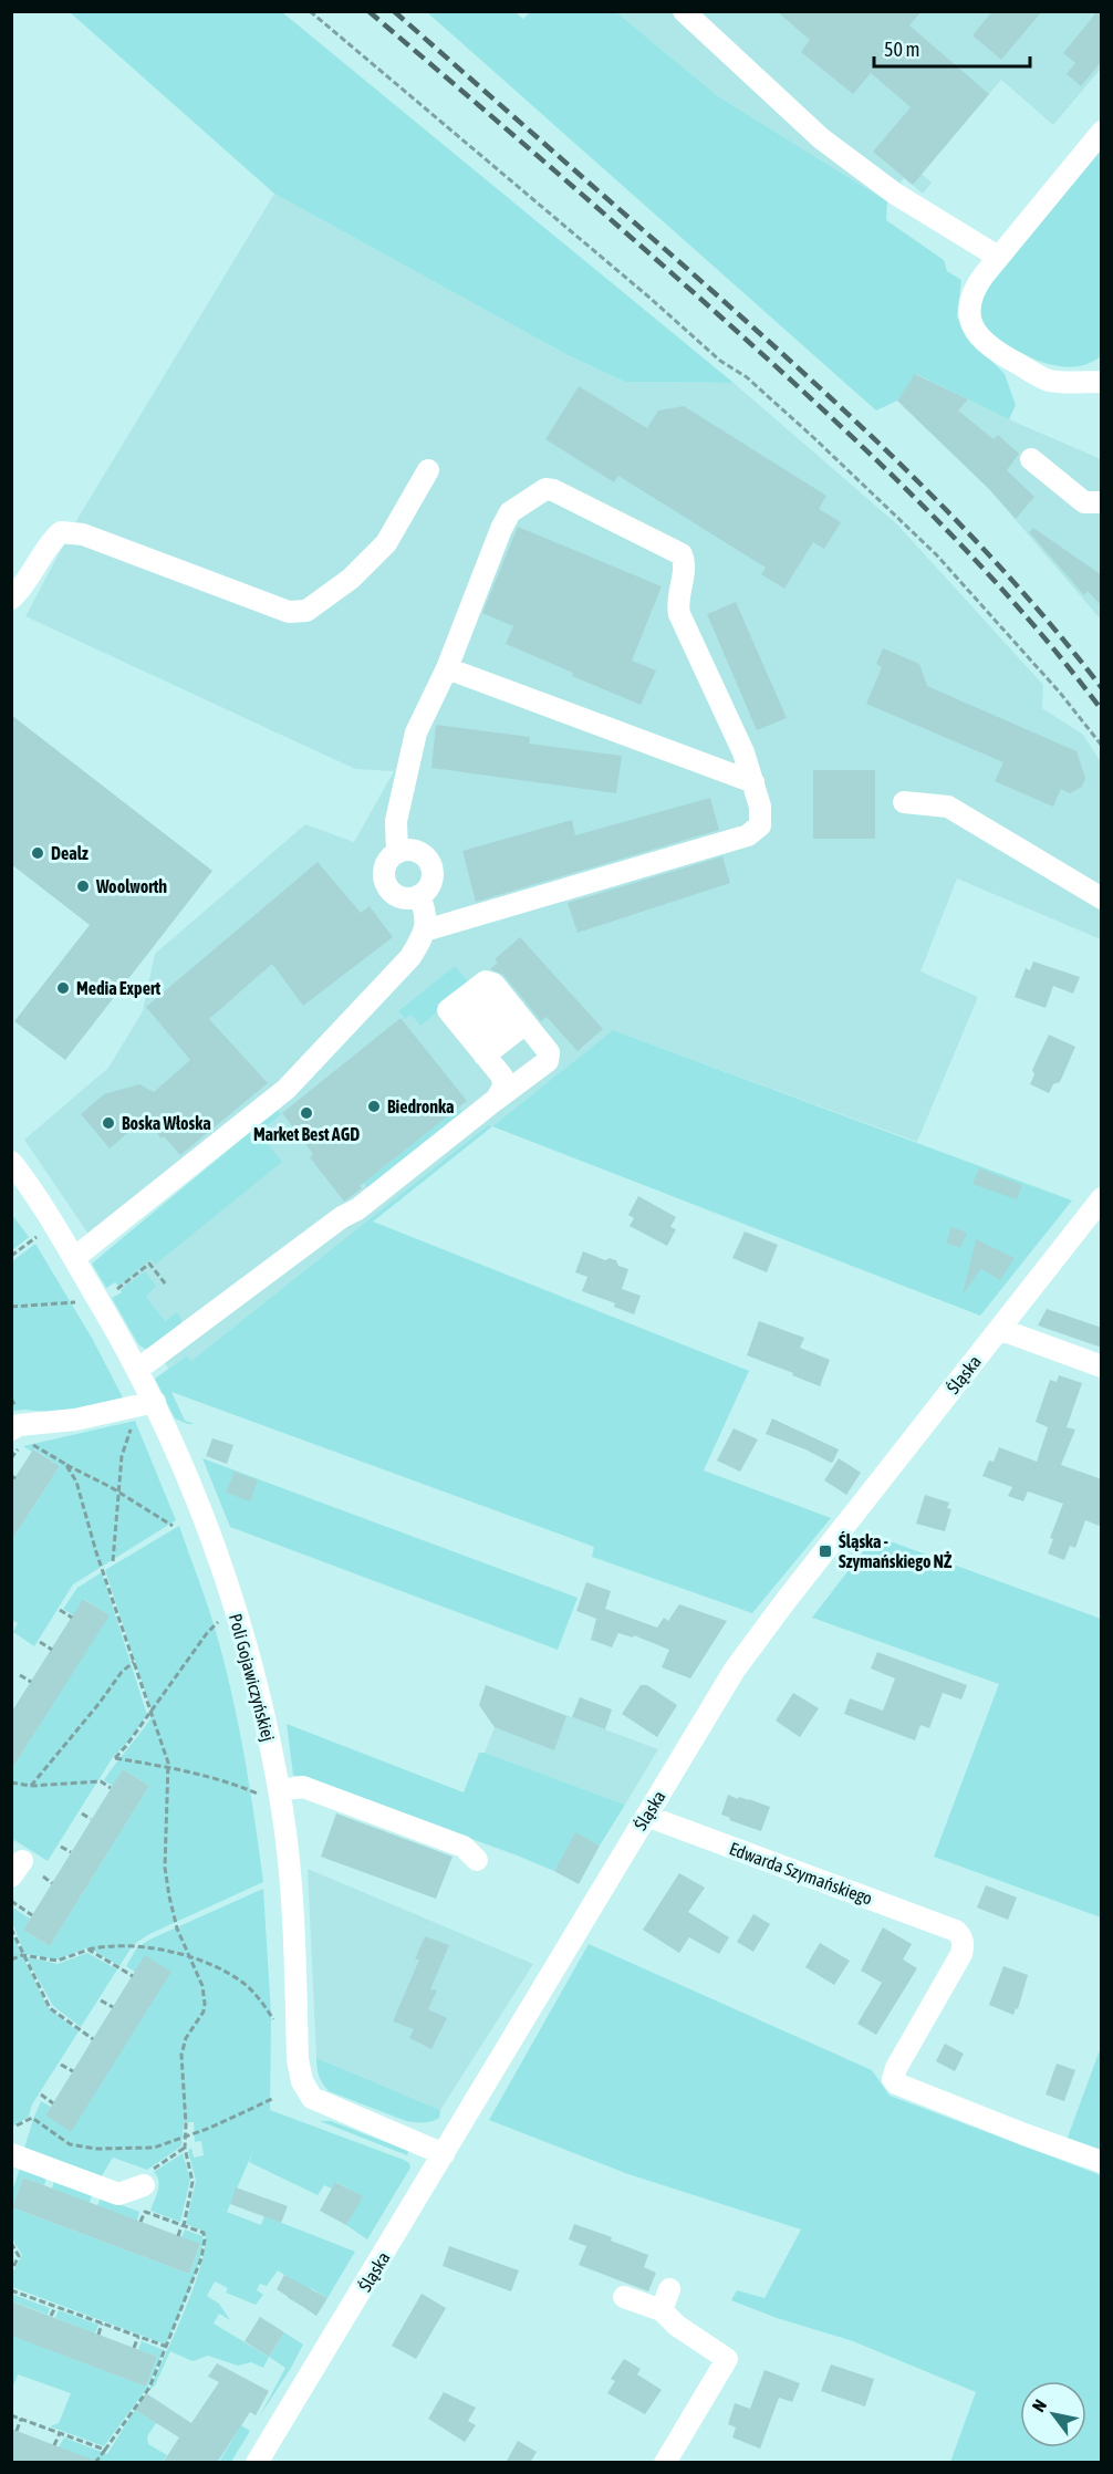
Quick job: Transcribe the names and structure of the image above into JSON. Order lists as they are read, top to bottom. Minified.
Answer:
{"streets":{"street":["Śląska","Poli Gojawiczyńskiej","Edwarda Szymańskiego"]},"crossings":[["Śląska","Poli Gojawiczyńskiej"],["Śląska","Edwarda Szymańskiego"]],"places":{"other":["Dealz","Woolworth","Media Expert","Biedronka","Market Best AGD","Boska Włoska"],"transit":["Śląska - Szymańskiego NŻ"]},"scale_bar":"50 m","north":"top left"}
